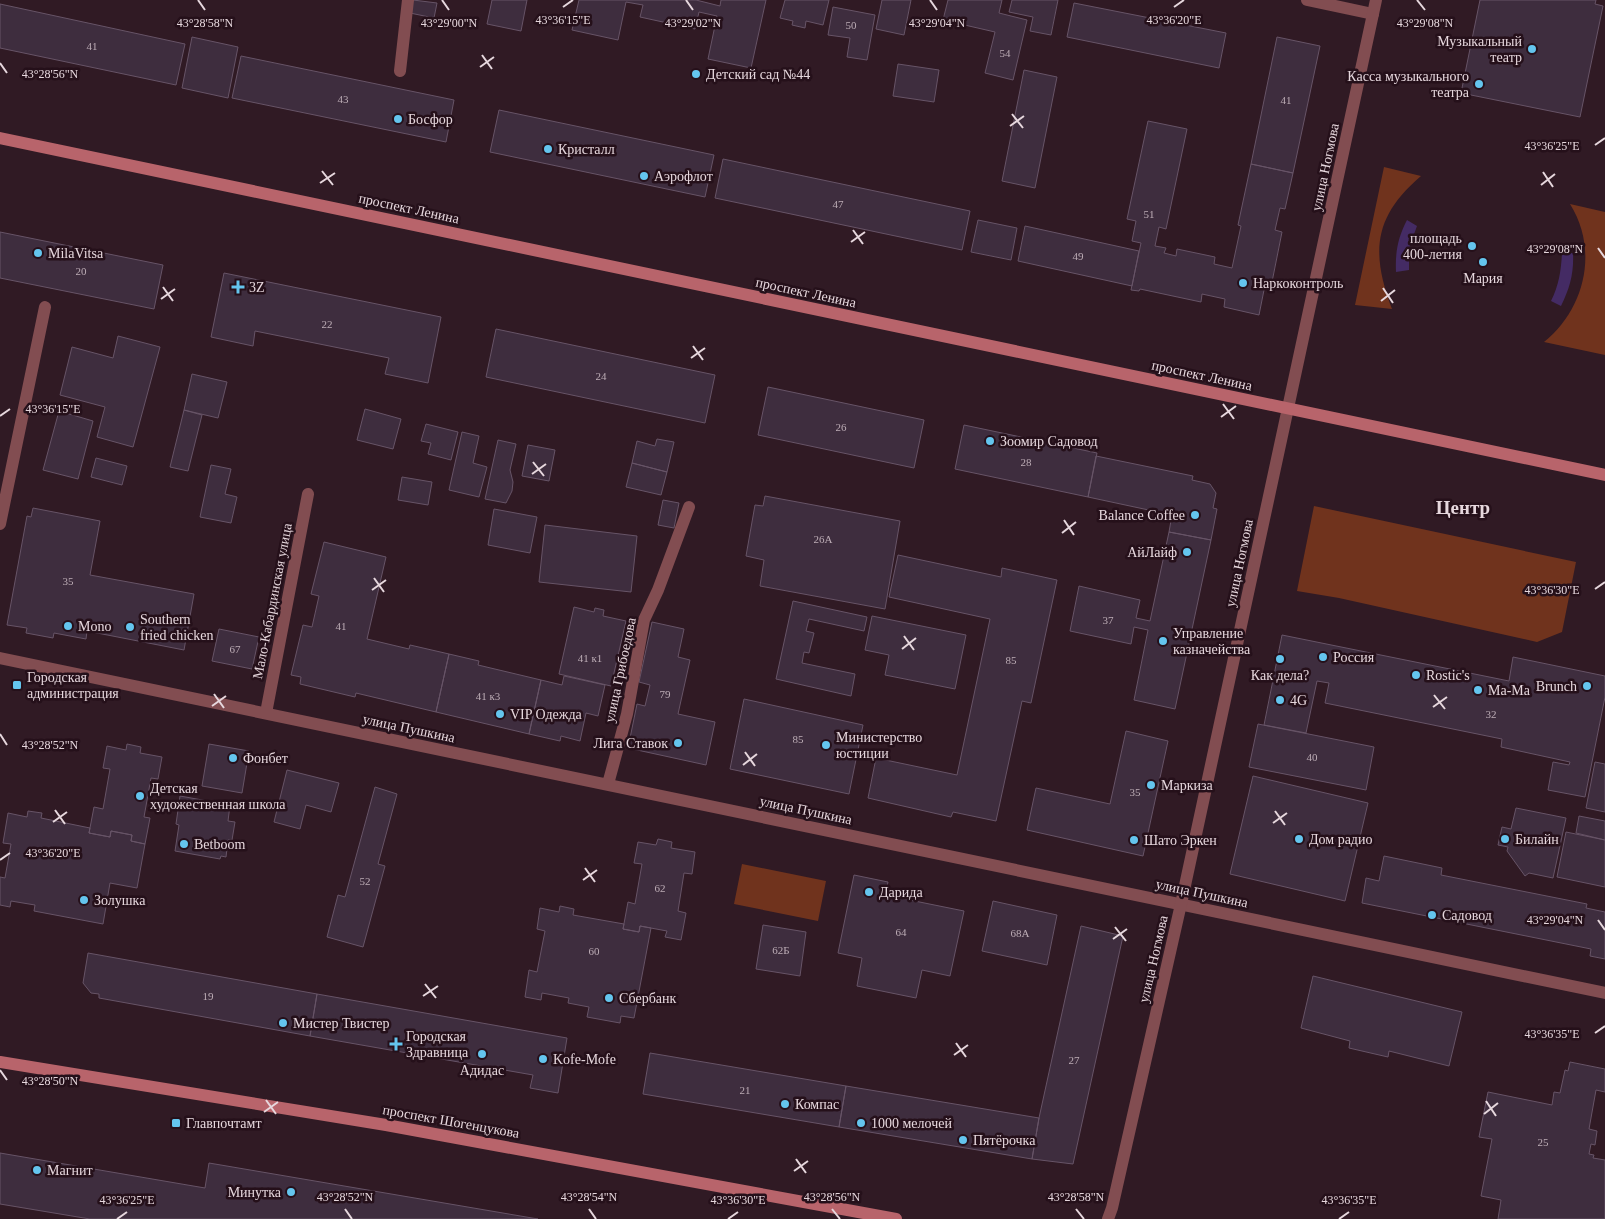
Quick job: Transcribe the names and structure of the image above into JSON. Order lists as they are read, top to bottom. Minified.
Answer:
{"streets":{"main road":["проспект Ленина","проспект Шогенцукова"],"street":["улица Ногмова","Мало-Кабардинская улица","улица Грибоедова","улица Пушкина"]},"crossings":[["улица Ногмова","проспект Ленина"],["улица Ногмова","улица Пушкина"],["Мало-Кабардинская улица","улица Пушкина"],["улица Грибоедова","улица Пушкина"]],"districts":["Центр"],"places":{"other":["Музыкальный театр","Детский сад №44","Касса музыкального театра","Босфор","Кристалл","Аэрофлот","площадь 400-летия","MilaVitsa","Мария","Наркоконтроль","Зоомир Садовод","Balance Coffee","АйЛайф","Mono","Southern fried chicken","Управление казначейства","Россия","Как дела?","Rostic's","Brunch","Ма-Ма","4G","VIP Одежда","Лига Ставок","Министерство юстиции","Фонбет","Маркиза","Детская художественная школа","Дом радио","Билайн","Шато Эркен","Betboom","Дарида","Золушка","Садовод","Сбербанк","Мистер Твистер","Адидас","Kofe-Mofe","Компас","1000 мелочей","Пятёрочка","Магнит","Минутка"],"health":["3Z","Городская Здравница"],"transit":["Городская администрация","Главпочтамт"]},"house_numbers":["50","41","54","43","41","47","51","49","20","22","24","26","28","26А","35","37","41","67","41 к1","85","79","41 к3","32","85","40","35","52","62","64","68А","62Б","60","19","27","21","25"],"coordinates":["43°36'20\"E","43°36'15\"E","43°28'58\"N","43°29'00\"N","43°29'04\"N","43°29'08\"N","43°29'02\"N","43°28'56\"N","43°36'25\"E","43°36'30\"E","43°28'52\"N","43°36'35\"E","43°28'50\"N","43°28'54\"N"]}
